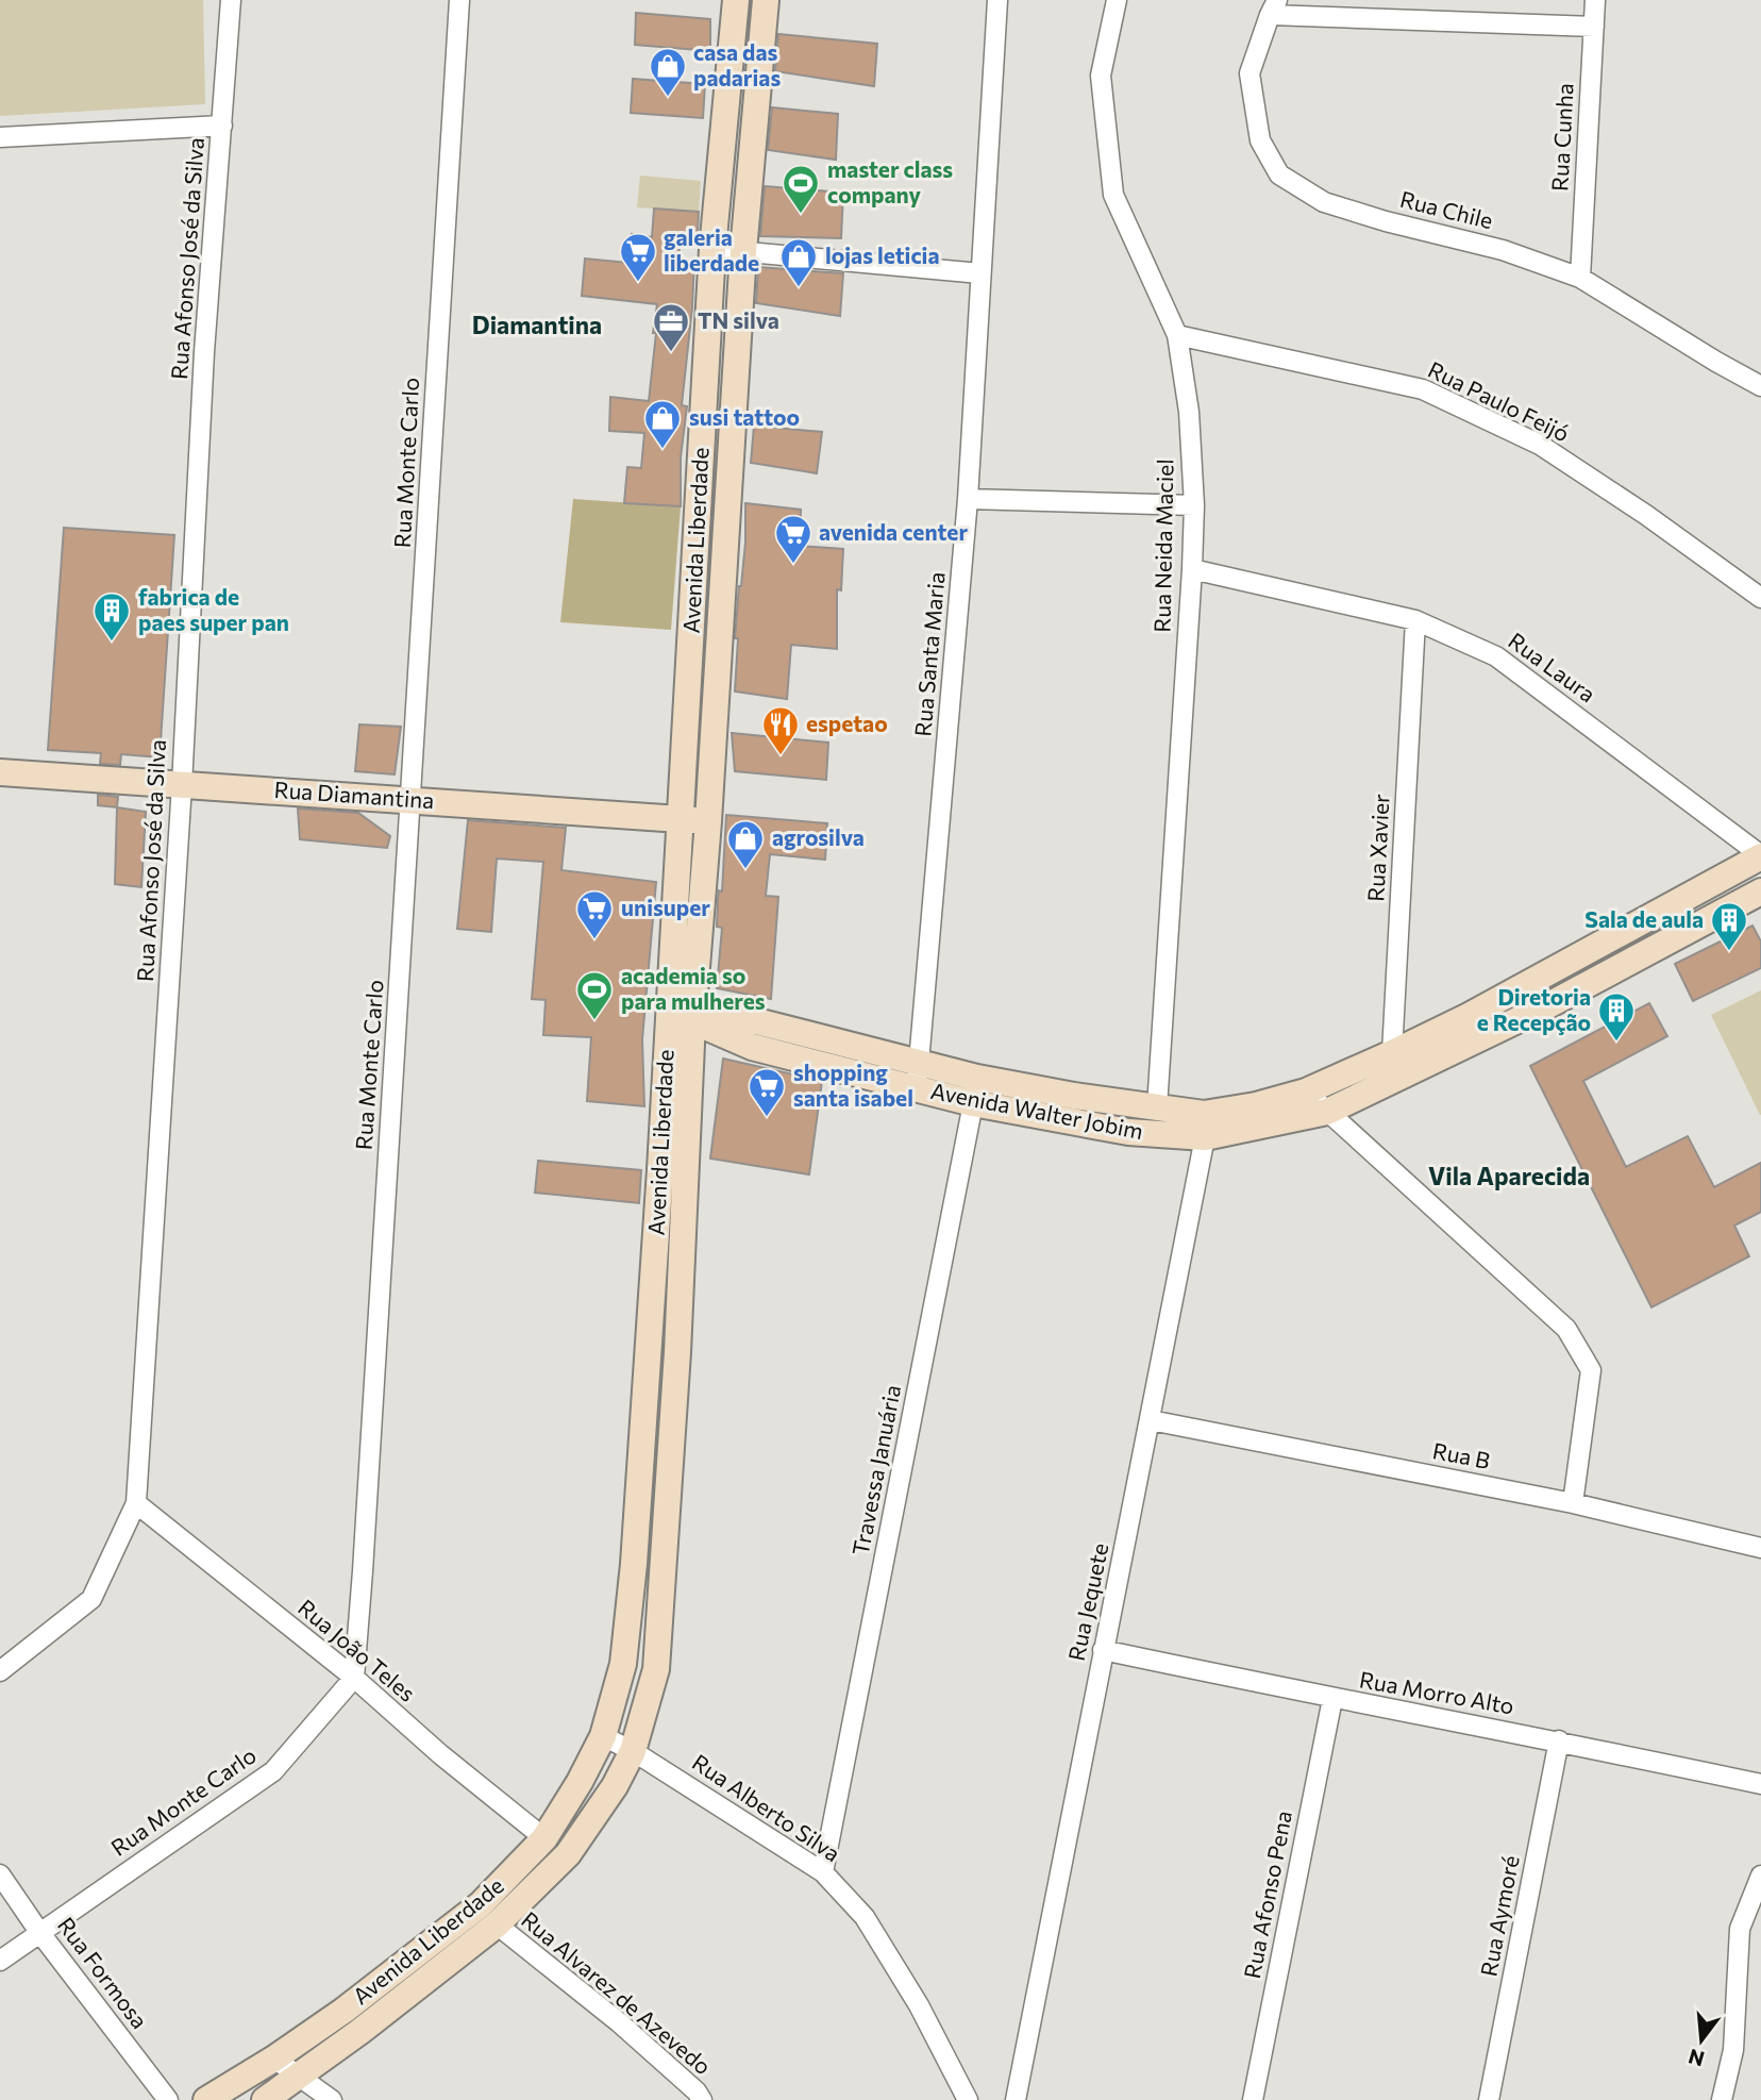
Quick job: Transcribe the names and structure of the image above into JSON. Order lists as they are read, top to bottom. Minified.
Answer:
{"streets":{"main road":["Avenida Liberdade","Rua Diamantina","Avenida Walter Jobim"],"street":["Rua Cunha","Rua Chile","Rua Afonso José da Silva","Rua Paulo Feijó","Rua Monte Carlo","Rua Neida Maciel","Rua Santa Maria","Rua Laura","Rua Xavier","Rua B","Travessa Januária","Rua Jequete","Rua João Teles","Rua Morro Alto","Rua Alberto Silva","Rua Afonso Pena","Rua Aymoré","Rua Formosa","Rua Alvarez de Azevedo"]},"crossings":[["Rua Cunha","Rua Chile"],["Rua Afonso José da Silva","Rua Diamantina"],["Rua Afonso José da Silva","Rua João Teles"],["Rua Paulo Feijó","Rua Neida Maciel"],["Rua Monte Carlo","Rua Diamantina"],["Rua Monte Carlo","Rua João Teles"],["Rua Monte Carlo","Rua Formosa"],["Avenida Liberdade","Rua Diamantina"],["Avenida Liberdade","Avenida Walter Jobim"],["Avenida Liberdade","Rua João Teles"],["Avenida Liberdade","Rua Alberto Silva"],["Avenida Liberdade","Rua Alvarez de Azevedo"],["Rua Neida Maciel","Rua Laura"],["Rua Neida Maciel","Avenida Walter Jobim"],["Rua Santa Maria","Avenida Walter Jobim"],["Rua Laura","Rua Xavier"],["Rua Laura","Avenida Walter Jobim"],["Rua Xavier","Avenida Walter Jobim"],["Avenida Walter Jobim","Travessa Januária"],["Avenida Walter Jobim","Rua Jequete"],["Rua B","Rua Jequete"],["Travessa Januária","Rua Alberto Silva"],["Rua Jequete","Rua Morro Alto"],["Rua Morro Alto","Rua Afonso Pena"],["Rua Morro Alto","Rua Aymoré"]],"districts":["Diamantina","Vila Aparecida"],"places":{"shop":["casa das padarias","lojas leticia","susi tattoo","agrosilva"],"sports":["master class company","academia so para mulheres"],"supermarket":["galeria liberdade","avenida center","unisuper","shopping santa isabel"],"office":["TN silva"],"building":["fabrica de paes super pan","Sala de aula","Diretoria e Recepção"],"restaurant":["espetao"]},"north":"bottom"}
